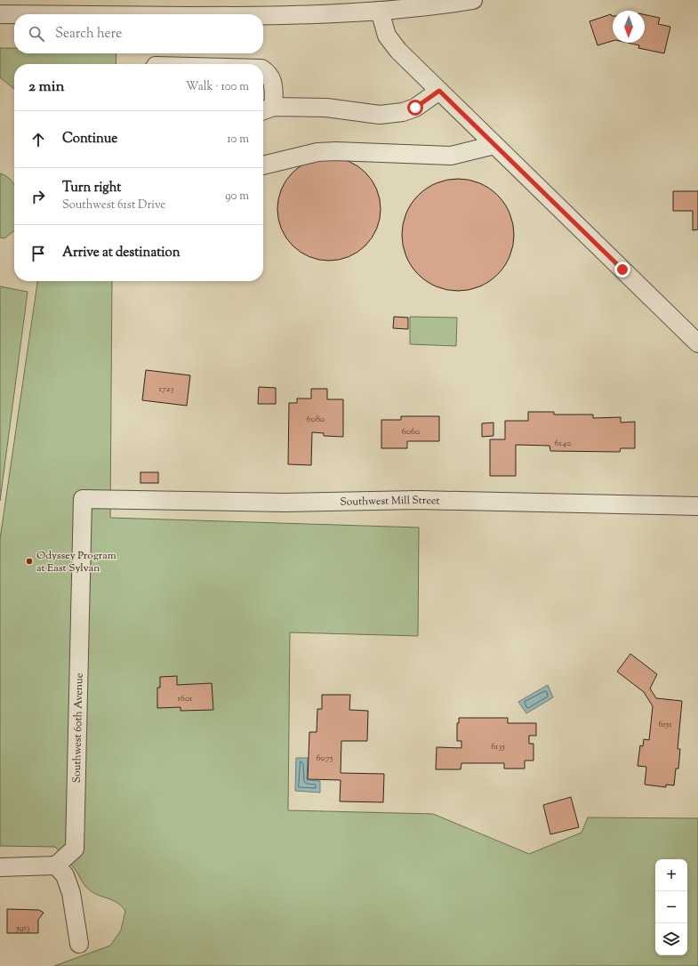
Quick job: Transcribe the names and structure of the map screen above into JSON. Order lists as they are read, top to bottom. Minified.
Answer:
{"streets":{"street":["Southwest Mill Street","Southwest 60th Avenue"]},"crossings":[["Southwest Mill Street","Southwest 60th Avenue"]],"places":["Odyssey Program at East Sylvan"],"house_numbers":["1723","6080","6060","6140","1601","6151","6135","6075","5913"],"north":"bottom","page":{"search":"Search here","heading":["2 min","Walk · 100 m"],"list":[["Continue","10 m"],["Turn right","Southwest 61st Drive","90 m"],"Arrive at destination"],"map_buttons":["+","−"]}}
